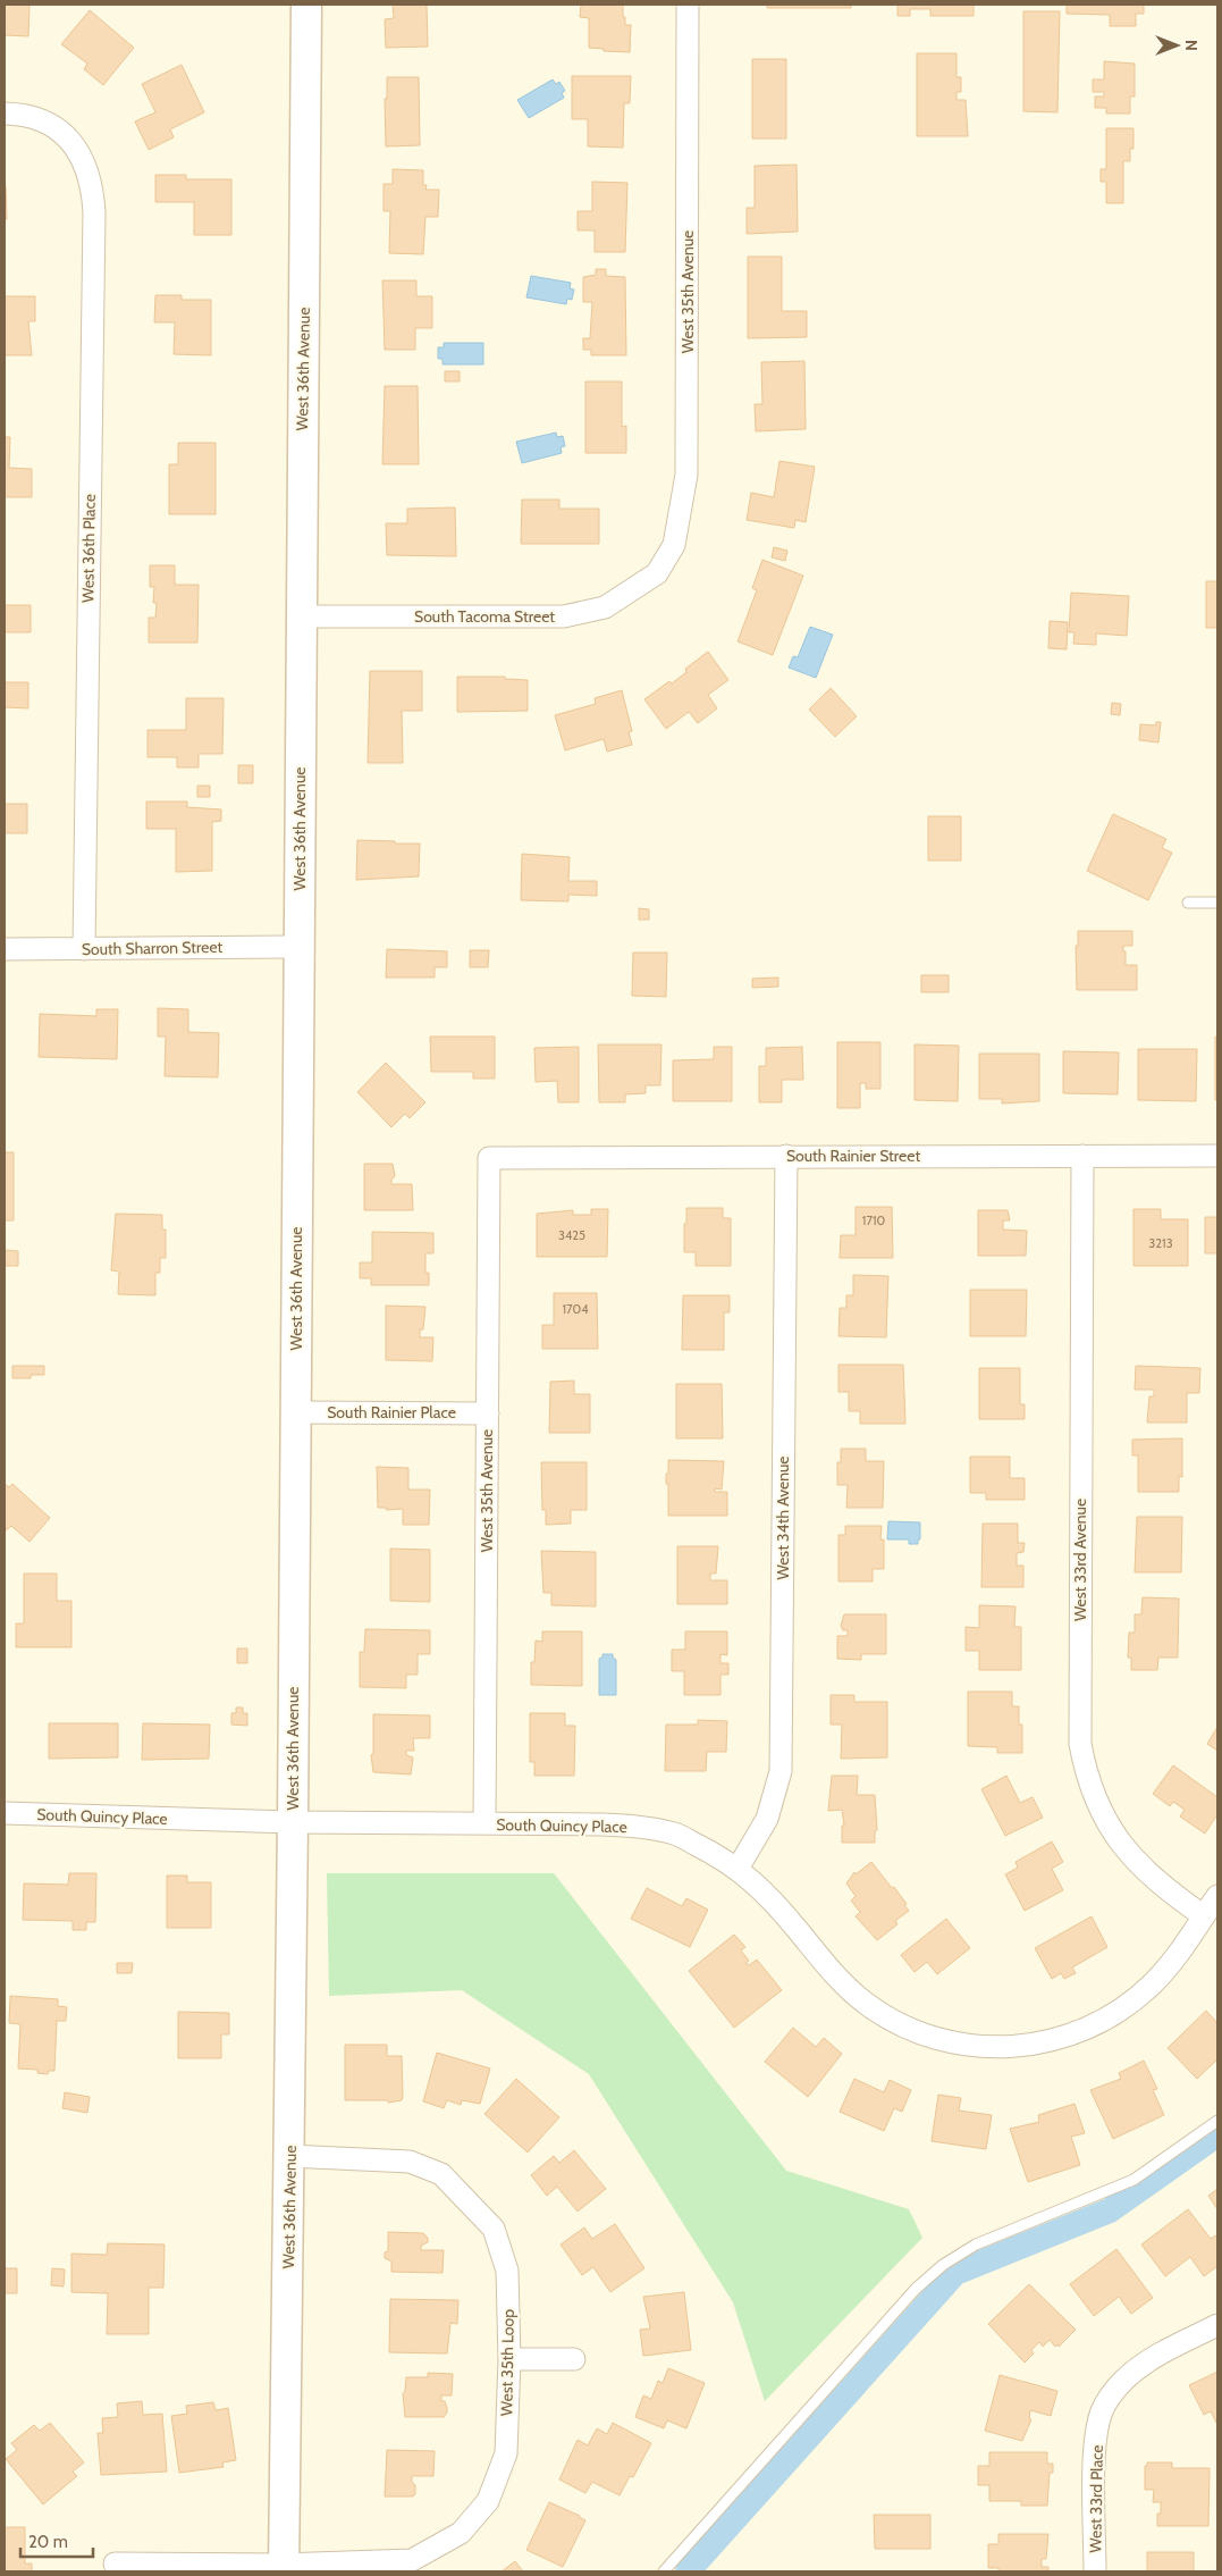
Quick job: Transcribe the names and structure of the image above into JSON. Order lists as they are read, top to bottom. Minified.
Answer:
{"streets":{"street":["West 35th Avenue","West 36th Avenue","West 36th Place","South Tacoma Street","South Sharron Street","South Rainier Street","South Rainier Place","West 34th Avenue","West 33rd Avenue","South Quincy Place","West 35th Loop","West 33rd Place"]},"crossings":[["West 35th Avenue","South Tacoma Street"],["West 35th Avenue","South Rainier Street"],["West 35th Avenue","South Rainier Place"],["West 35th Avenue","South Quincy Place"],["West 36th Avenue","South Tacoma Street"],["West 36th Avenue","South Sharron Street"],["West 36th Avenue","South Rainier Place"],["West 36th Avenue","South Quincy Place"],["West 36th Avenue","West 35th Loop"],["West 36th Place","South Sharron Street"],["South Rainier Street","West 34th Avenue"],["South Rainier Street","West 33rd Avenue"],["West 34th Avenue","South Quincy Place"],["West 33rd Avenue","South Quincy Place"]],"house_numbers":["1710","3425","3213","1704"],"scale_bar":"20 m","north":"right"}
